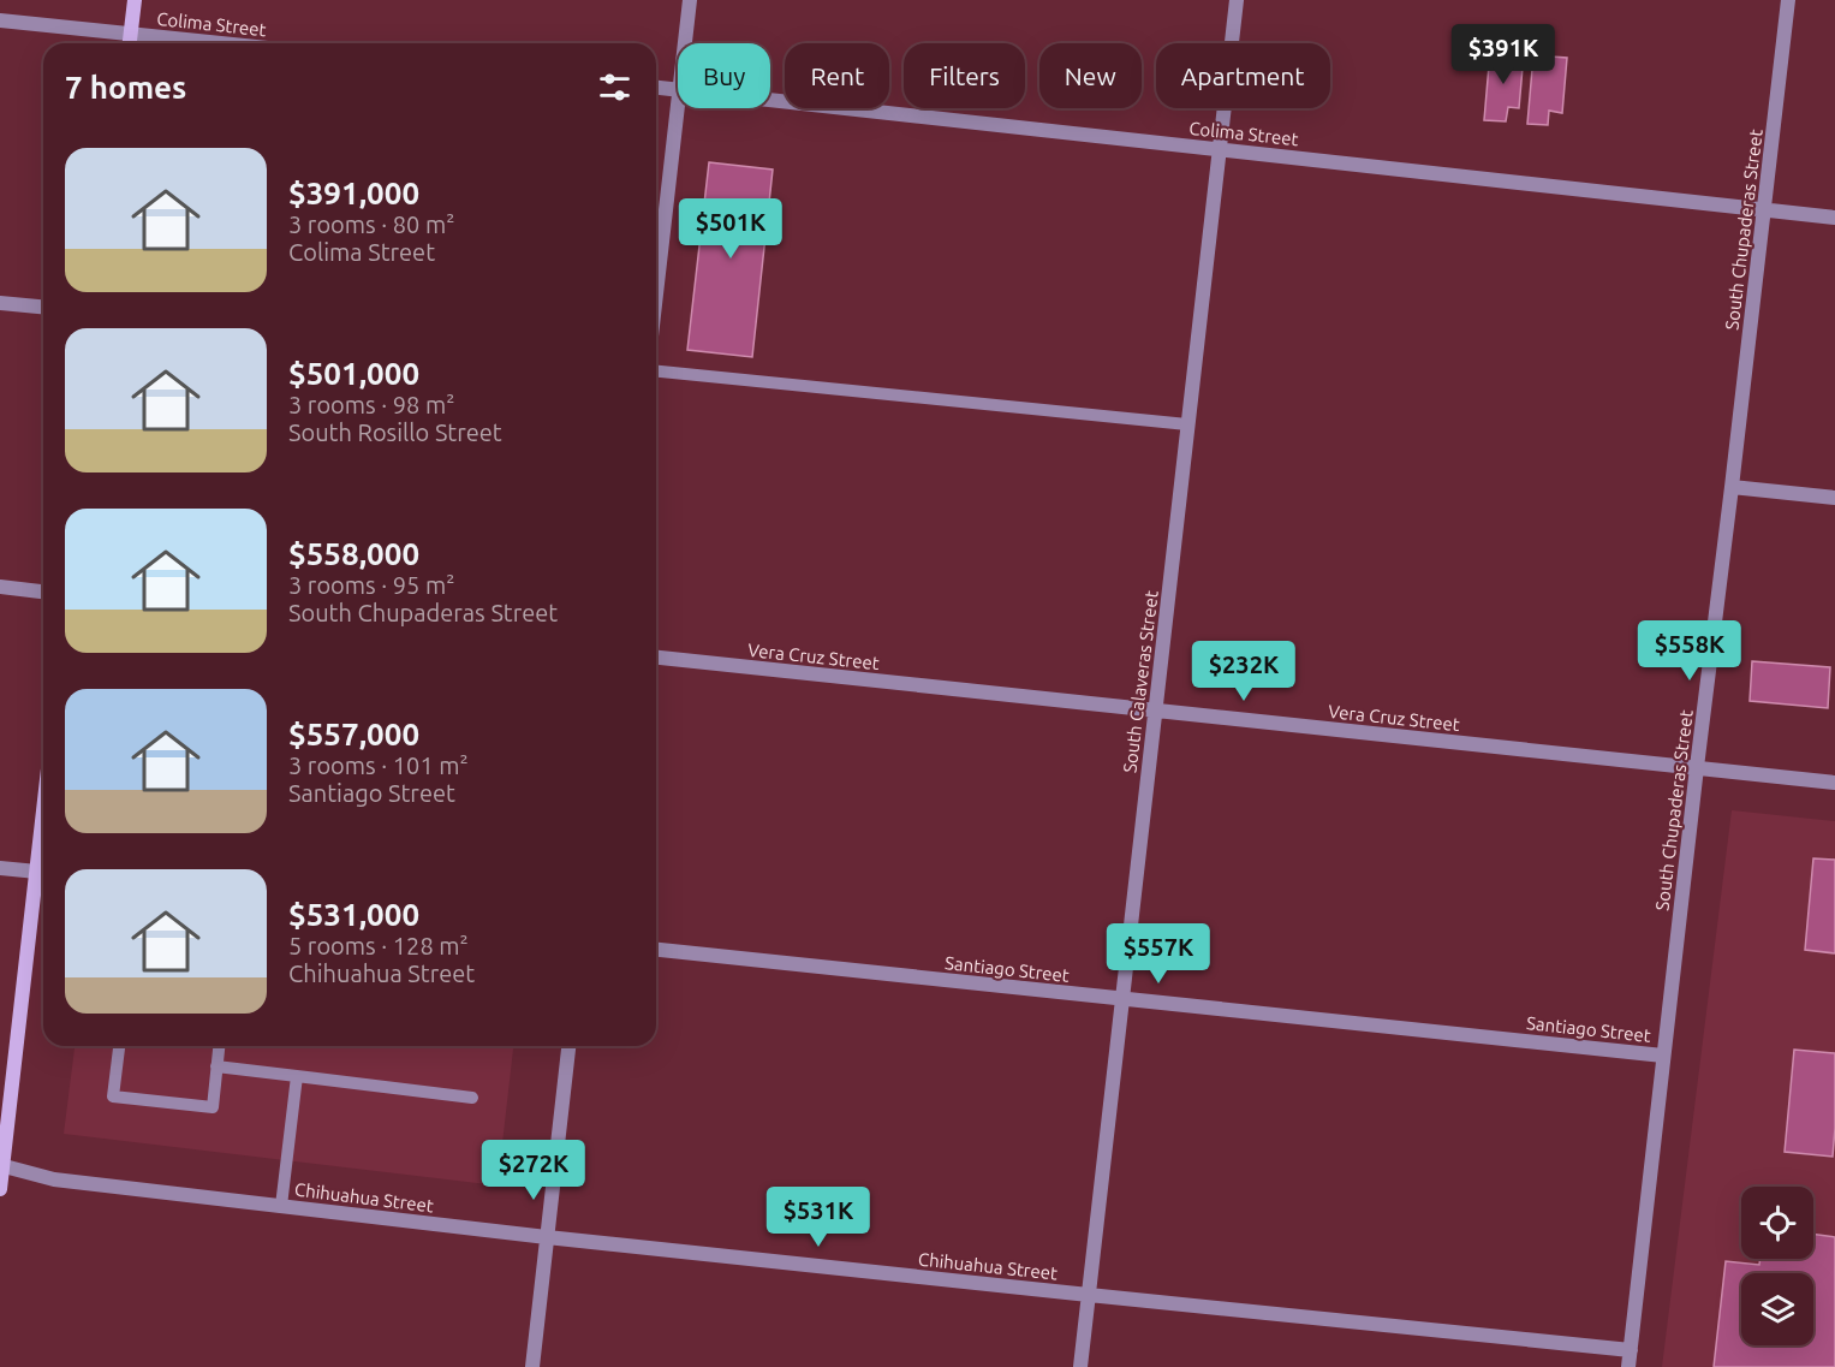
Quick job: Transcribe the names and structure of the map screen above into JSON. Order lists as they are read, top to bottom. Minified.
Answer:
{"streets":{"street":["Colima Street","South Chupaderas Street","Vera Cruz Street","South Calaveras Street","Santiago Street","Chihuahua Street"]},"crossings":[["Colima Street","South Chupaderas Street"],["Colima Street","South Calaveras Street"],["South Chupaderas Street","Vera Cruz Street"],["South Chupaderas Street","Santiago Street"],["South Chupaderas Street","Chihuahua Street"],["Vera Cruz Street","South Calaveras Street"],["South Calaveras Street","Santiago Street"],["South Calaveras Street","Chihuahua Street"]],"page":{"price":["$391K","$501K","$558K","$232K","$557K","$272K","$531K"],"chip":["Buy","Rent","Filters","New","Apartment"],"heading":"7 homes","list":[{"name":"$391,000","note":"3 rooms · 80 m² · Colima Street"},{"name":"$501,000","note":"3 rooms · 98 m² · South Rosillo Street"},{"name":"$558,000","note":"3 rooms · 95 m² · South Chupaderas Street"},{"name":"$557,000","note":"3 rooms · 101 m² · Santiago Street"},{"name":"$531,000","note":"5 rooms · 128 m² · Chihuahua Street"}]}}
